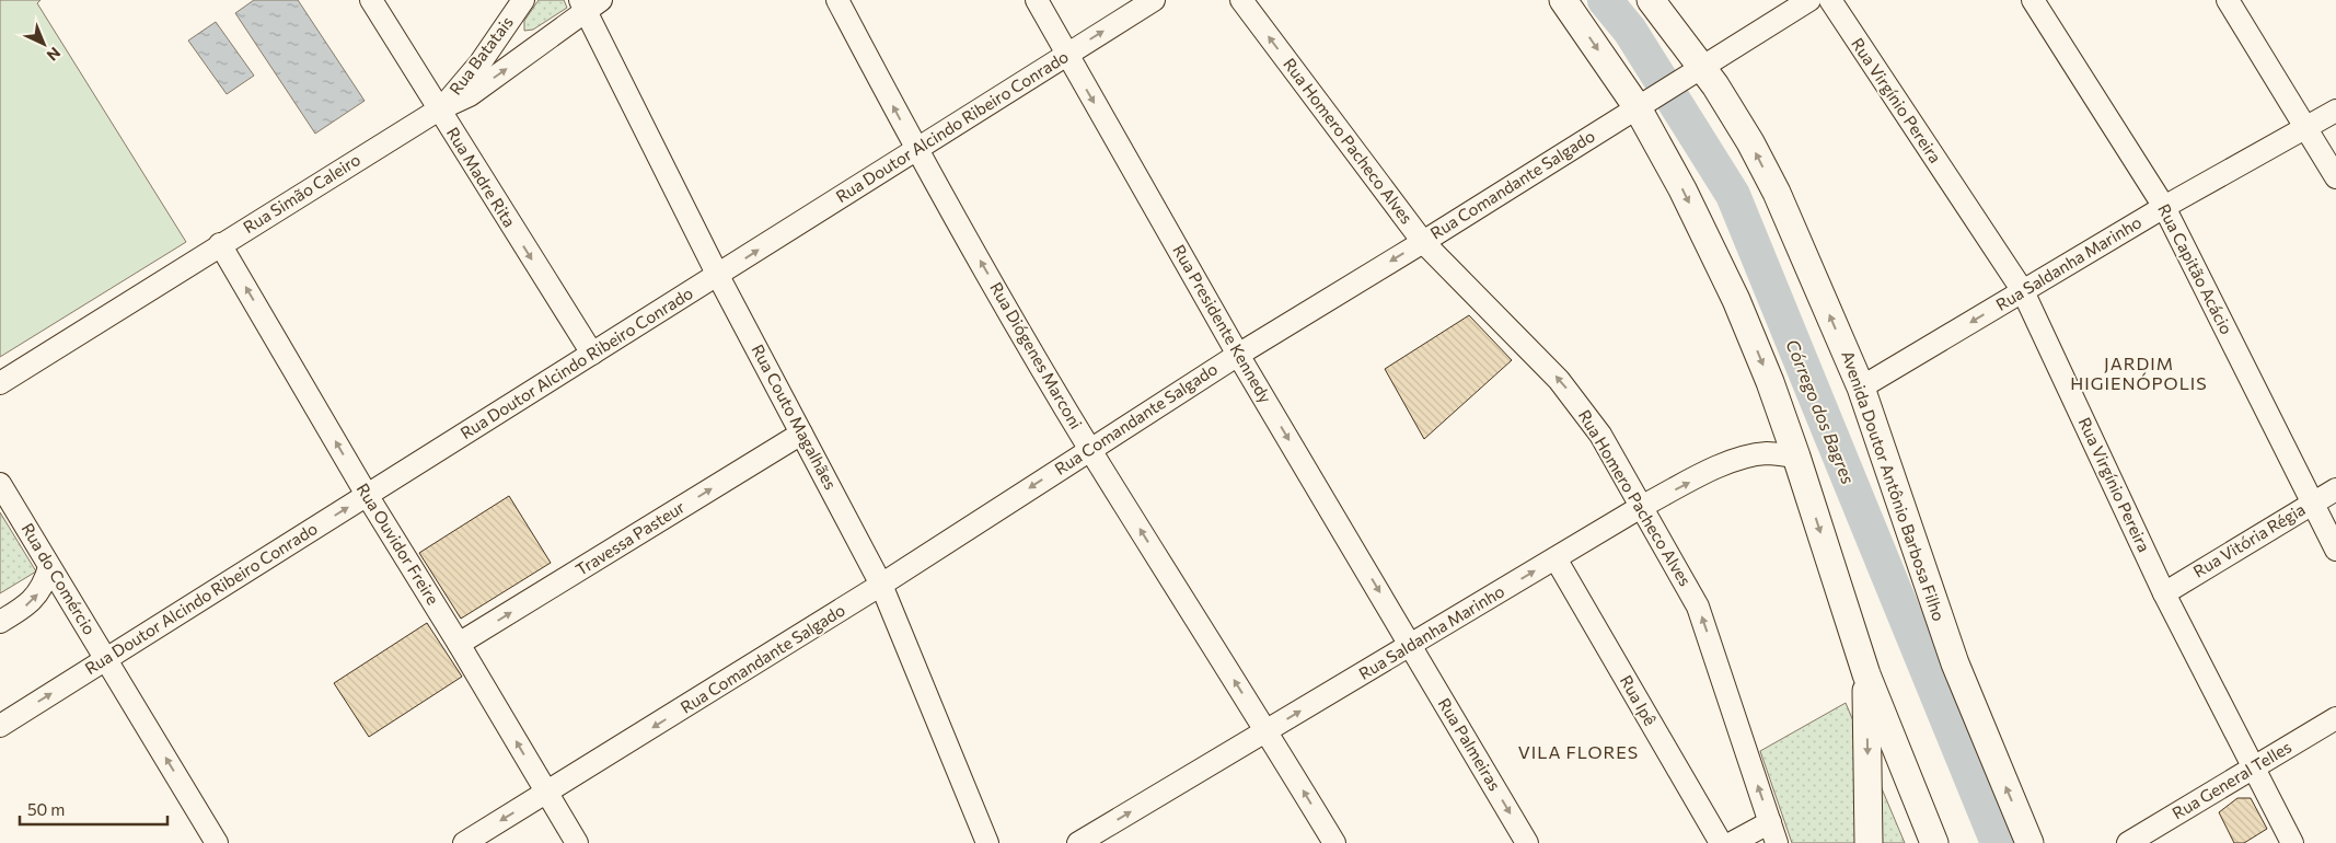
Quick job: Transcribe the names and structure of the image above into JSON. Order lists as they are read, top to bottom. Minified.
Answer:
{"streets":{"main road":["Avenida Doutor Antônio Barbosa Filho"],"street":["Rua Batatais","Rua Virgínio Pereira","Rua Doutor Alcindo Ribeiro Conrado","Rua Homero Pacheco Alves","Rua Madre Rita","Rua Comandante Salgado","Rua Simão Caleiro","Rua Saldanha Marinho","Rua Capitão Acácio","Rua Presidente Kennedy","Rua Diógenes Marconi","Rua Couto Magalhães","Travessa Pasteur","Rua Vitória Régia","Rua Ouvidor Freire","Rua do Comércio","Rua Ipê","Rua Palmeiras","Rua General Telles"]},"crossings":[["Rua Batatais","Rua Madre Rita"],["Rua Batatais","Rua Simão Caleiro"],["Rua Virgínio Pereira","Rua Saldanha Marinho"],["Rua Virgínio Pereira","Rua Vitória Régia"],["Rua Virgínio Pereira","Rua General Telles"],["Rua Doutor Alcindo Ribeiro Conrado","Rua Madre Rita"],["Rua Doutor Alcindo Ribeiro Conrado","Rua Presidente Kennedy"],["Rua Doutor Alcindo Ribeiro Conrado","Rua Diógenes Marconi"],["Rua Doutor Alcindo Ribeiro Conrado","Rua Couto Magalhães"],["Rua Doutor Alcindo Ribeiro Conrado","Rua Ouvidor Freire"],["Rua Doutor Alcindo Ribeiro Conrado","Rua do Comércio"],["Rua Homero Pacheco Alves","Rua Comandante Salgado"],["Rua Homero Pacheco Alves","Rua Saldanha Marinho"],["Rua Madre Rita","Rua Simão Caleiro"],["Rua Comandante Salgado","Rua Presidente Kennedy"],["Rua Comandante Salgado","Rua Diógenes Marconi"],["Rua Comandante Salgado","Rua Couto Magalhães"],["Rua Comandante Salgado","Avenida Doutor Antônio Barbosa Filho"],["Rua Comandante Salgado","Rua Ouvidor Freire"],["Rua Simão Caleiro","Rua Couto Magalhães"],["Rua Simão Caleiro","Rua Ouvidor Freire"],["Rua Saldanha Marinho","Rua Capitão Acácio"],["Rua Saldanha Marinho","Rua Presidente Kennedy"],["Rua Saldanha Marinho","Rua Diógenes Marconi"],["Rua Saldanha Marinho","Avenida Doutor Antônio Barbosa Filho"],["Rua Saldanha Marinho","Rua Ipê"],["Rua Saldanha Marinho","Rua Palmeiras"],["Rua Capitão Acácio","Rua Vitória Régia"],["Rua Presidente Kennedy","Rua Palmeiras"],["Rua Couto Magalhães","Travessa Pasteur"],["Travessa Pasteur","Rua Ouvidor Freire"]],"one_way":["Rua Doutor Alcindo Ribeiro Conrado","Rua Homero Pacheco Alves","Rua Madre Rita","Rua Comandante Salgado","Rua Presidente Kennedy","Rua Diógenes Marconi","Travessa Pasteur","Rua Ouvidor Freire","Rua do Comércio","Rua Palmeiras"],"districts":["JARDIM HIGIENÓPOLIS","VILA FLORES"],"water":["Córrego dos Bagres"],"scale_bar":"50 m","north":"bottom right"}
